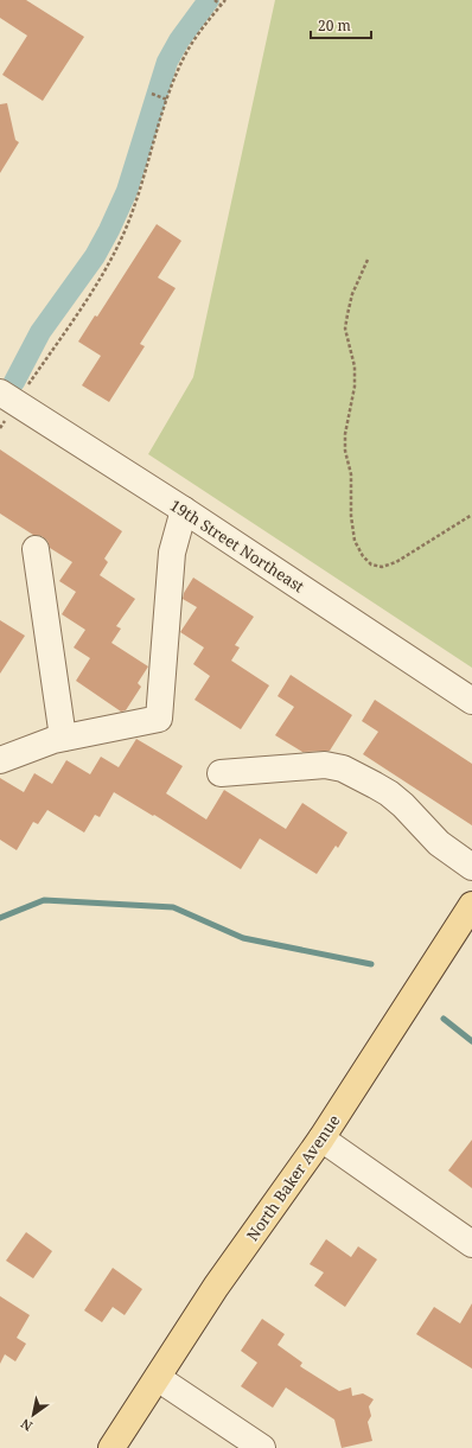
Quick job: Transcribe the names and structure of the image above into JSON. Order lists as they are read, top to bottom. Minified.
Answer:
{"streets":{"main road":["North Baker Avenue"],"street":["19th Street Northeast"]},"scale_bar":"20 m","north":"bottom left"}
